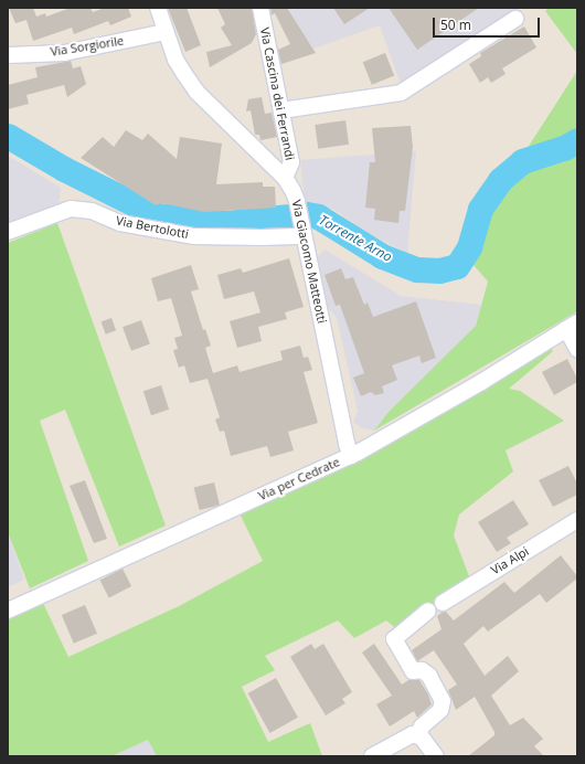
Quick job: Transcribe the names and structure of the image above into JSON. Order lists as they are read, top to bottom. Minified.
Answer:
{"streets":{"street":["Via Sorgiorile","Via Cascina dei Ferrandi","Via Bertolotti","Via Giacomo Matteotti","Via per Cedrate","Via Alpi"]},"crossings":[["Via Sorgiorile","Via Giacomo Matteotti"],["Via Cascina dei Ferrandi","Via Giacomo Matteotti"],["Via Bertolotti","Via Giacomo Matteotti"],["Via Giacomo Matteotti","Via per Cedrate"]],"water":["Torrente Arno"],"scale_bar":"50 m"}
